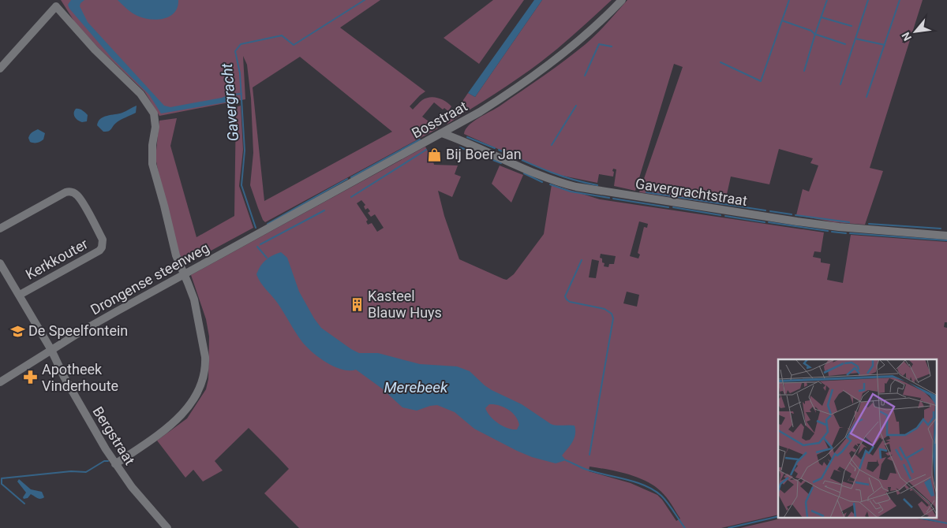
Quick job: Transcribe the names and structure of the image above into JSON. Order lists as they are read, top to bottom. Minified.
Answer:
{"streets":{"street":["Bosstraat","Gavergrachtstraat","Kerkkouter","Drongense steenweg","Bergstraat"]},"crossings":[["Bosstraat","Gavergrachtstraat"],["Bosstraat","Drongense steenweg"],["Kerkkouter","Bergstraat"],["Drongense steenweg","Bergstraat"]],"water":["Gavergracht","Merebeek"],"places":{"shop":["Bij Boer Jan"],"building":["Kasteel Blauw Huys"],"school or university":["De Speelfontein"],"pharmacy":["Apotheek Vinderhoute"]},"north":"bottom left"}
